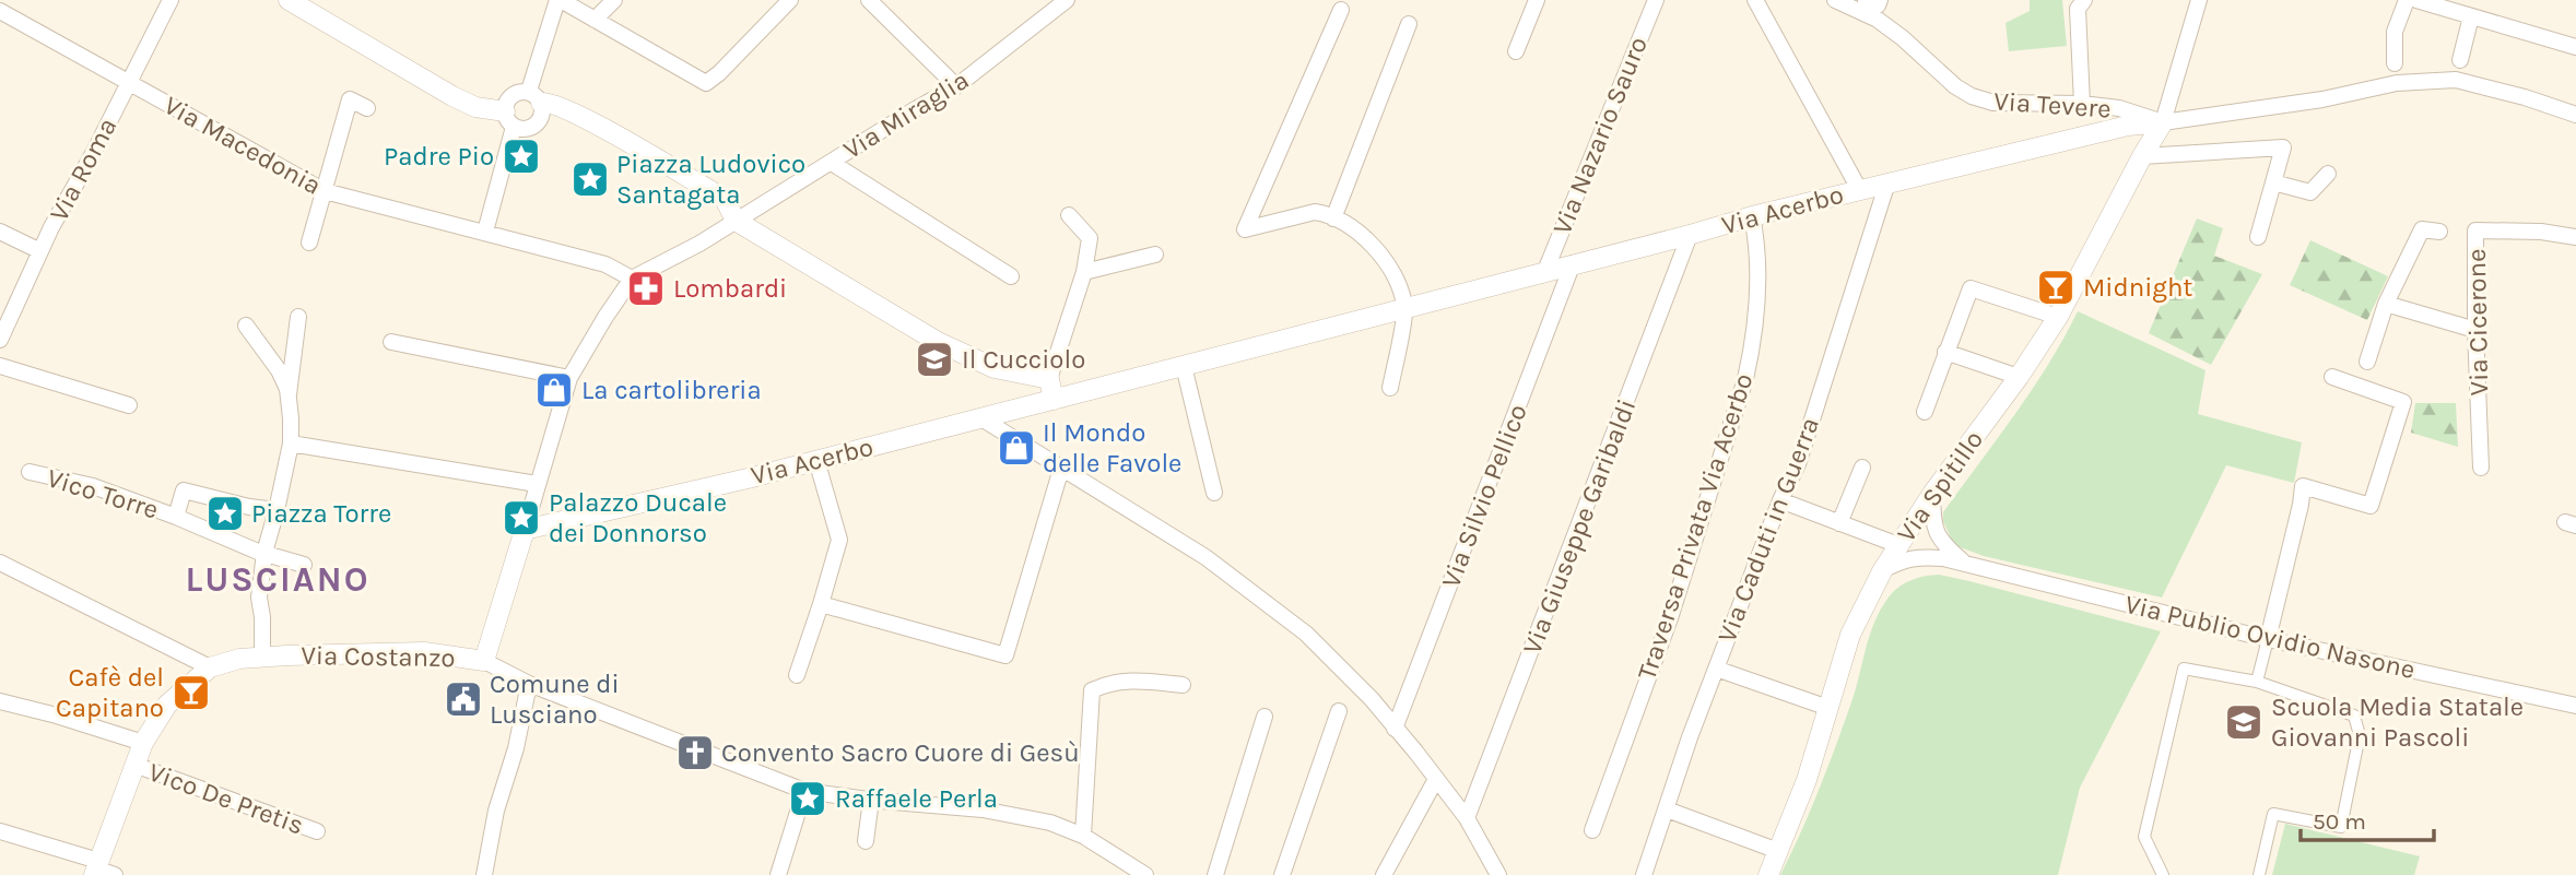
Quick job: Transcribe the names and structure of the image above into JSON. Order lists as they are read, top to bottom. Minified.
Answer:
{"streets":{"street":["Via Tevere","Via Miraglia","Via Nazario Sauro","Via Macedonia","Via Roma","Via Acerbo","Via Cicerone","Via Spitillo","Vico Torre","Via Silvio Pellico","Via Giuseppe Garibaldi","Traversa Privata Via Acerbo","Via Caduti in Guerra","Via Publio Ovidio Nasone","Via Costanzo","Vico De Pretis"]},"crossings":[["Via Tevere","Via Acerbo"],["Via Tevere","Via Spitillo"],["Via Miraglia","Via Costanzo"],["Via Nazario Sauro","Via Acerbo"],["Via Macedonia","Via Roma"],["Via Macedonia","Via Costanzo"],["Via Acerbo","Via Spitillo"],["Via Acerbo","Via Silvio Pellico"],["Via Acerbo","Via Giuseppe Garibaldi"],["Via Acerbo","Traversa Privata Via Acerbo"],["Via Acerbo","Via Caduti in Guerra"],["Via Acerbo","Via Costanzo"],["Via Spitillo","Via Publio Ovidio Nasone"],["Via Costanzo","Vico De Pretis"]],"districts":["LUSCIANO"],"places":{"place":["Padre Pio","Piazza Ludovico Santagata","Piazza Torre","Palazzo Ducale dei Donnorso","Raffaele Perla"],"bar":["Midnight","Cafè del Capitano"],"pharmacy":["Lombardi"],"school or university":["Il Cucciolo","Scuola Media Statale Giovanni Pascoli"],"shop":["La cartolibreria","Il Mondo delle Favole"],"public building":["Comune di Lusciano"],"church":["Convento Sacro Cuore di Gesù"]},"scale_bar":"50 m"}
